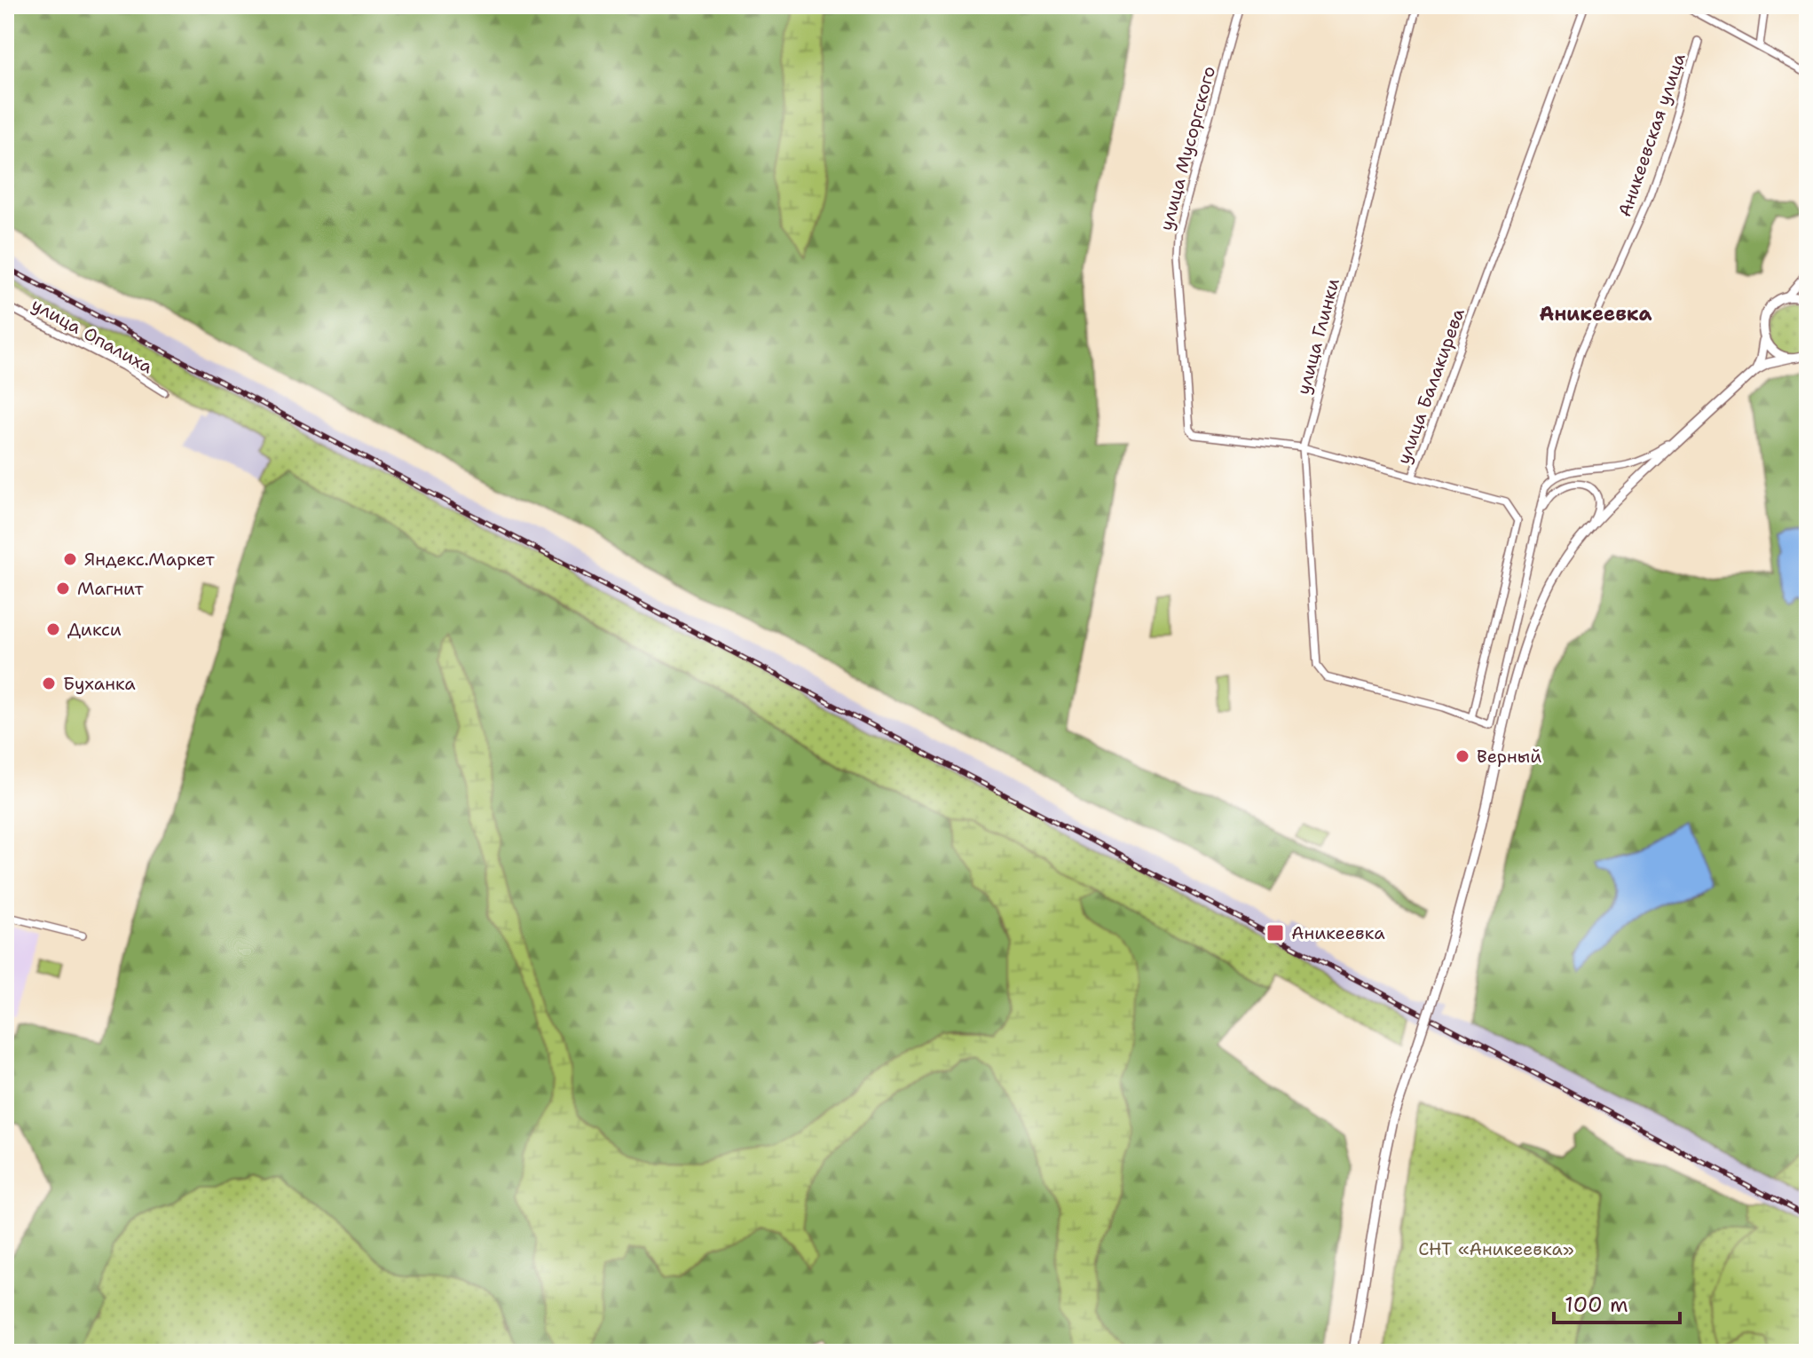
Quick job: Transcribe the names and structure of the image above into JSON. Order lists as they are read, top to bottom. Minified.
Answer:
{"streets":{"street":["Аникеевская улица","улица Мусоргского","улица Опалиха","улица Глинки","улица Балакирева"]},"crossings":[["улица Мусоргского","улица Глинки"],["улица Глинки","улица Балакирева"]],"districts":["Аникеевка"],"parks":["СНТ «Аникеевка»"],"places":{"other":["Яндекс.Маркет","Магнит","Дикси","Буханка","Верный"],"transit":["Аникеевка"]},"scale_bar":"100 m"}
